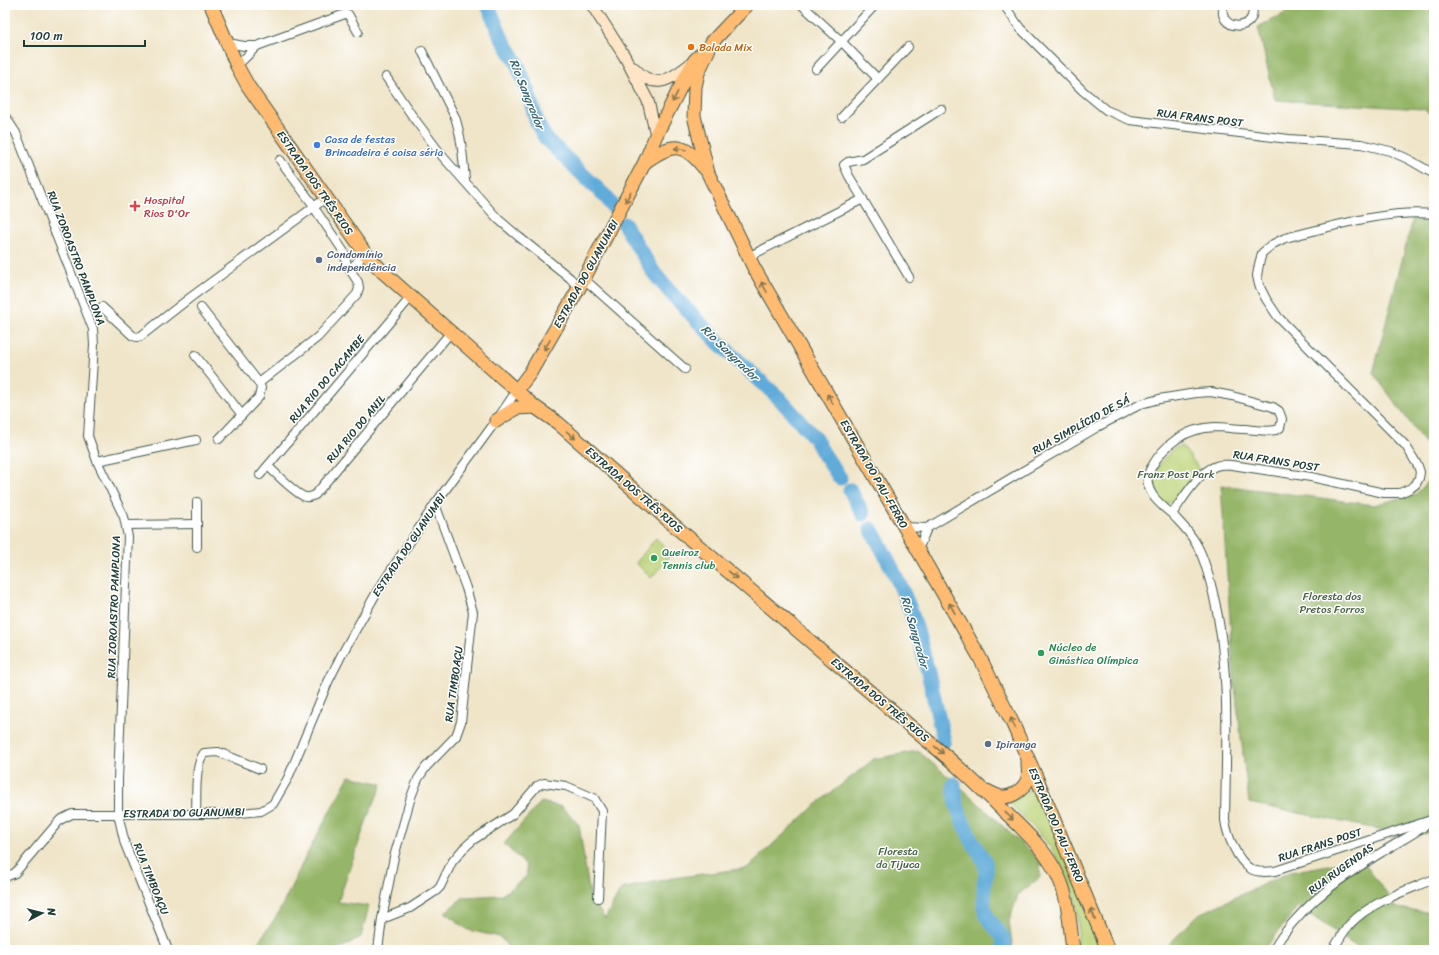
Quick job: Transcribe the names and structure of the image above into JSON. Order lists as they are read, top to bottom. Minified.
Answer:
{"streets":{"main road":["ESTRADA DOS TRÊS RIOS","ESTRADA DO GUANUMBI","ESTRADA DO PAU-FERRO"],"street":["RUA FRANS POST","RUA ZOROASTRO PAMPLONA","RUA RIO DO CACAMBE","RUA SIMPLÍCIO DE SÁ","RUA RIO DO ANIL","RUA TIMBOAÇU","RUA RUGENDAS"]},"crossings":[["RUA FRANS POST","RUA SIMPLÍCIO DE SÁ"],["RUA FRANS POST","RUA RUGENDAS"],["ESTRADA DOS TRÊS RIOS","ESTRADA DO GUANUMBI"],["ESTRADA DOS TRÊS RIOS","RUA RIO DO CACAMBE"],["ESTRADA DOS TRÊS RIOS","RUA RIO DO ANIL"],["RUA ZOROASTRO PAMPLONA","ESTRADA DO GUANUMBI"],["RUA ZOROASTRO PAMPLONA","RUA TIMBOAÇU"],["ESTRADA DO GUANUMBI","ESTRADA DO PAU-FERRO"],["ESTRADA DO GUANUMBI","RUA TIMBOAÇU"],["RUA RIO DO CACAMBE","RUA RIO DO ANIL"]],"one_way":["ESTRADA DOS TRÊS RIOS","ESTRADA DO PAU-FERRO"],"water":["Rio Sangrador"],"parks":["Franz Post Park","Floresta dos Pretos Forros","Floresta da Tijuca"],"places":{"other":["Balada Mix","Casa de festas Brincadeira é coisa séria","Condomínio independência","Queiroz Tennis club","Núcleo de Ginástica Olímpica","Ipiranga"],"health":["Hospital Rios D'Or"]},"scale_bar":"100 m","north":"right"}
